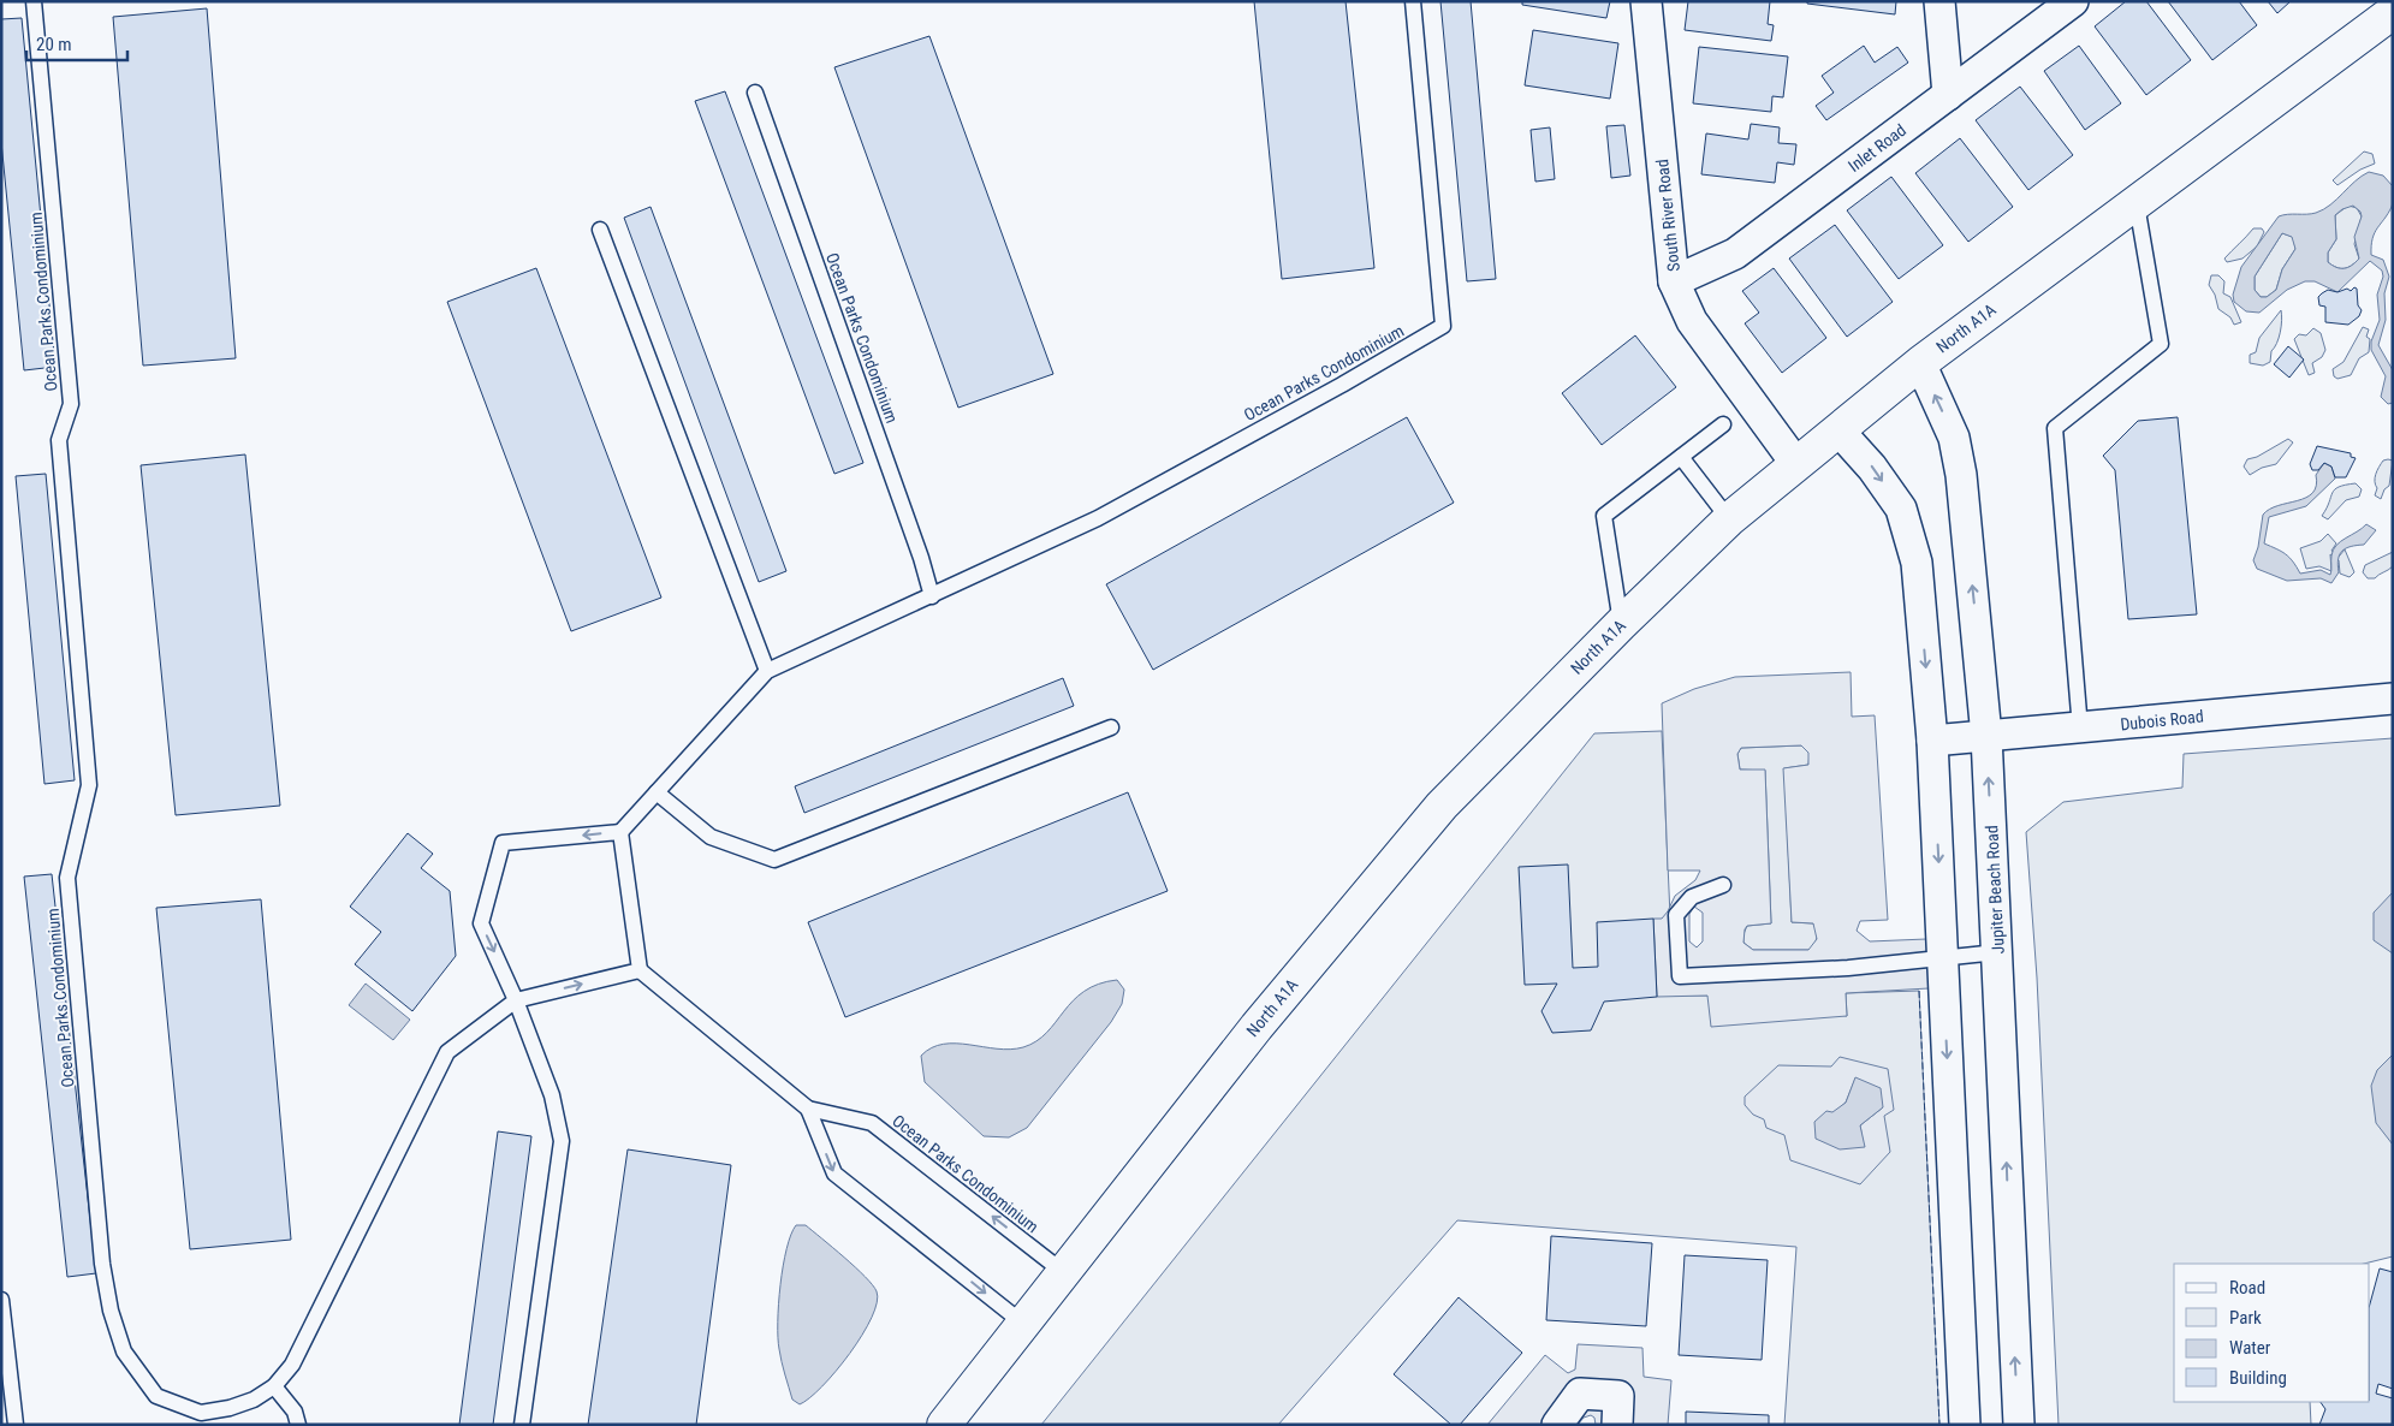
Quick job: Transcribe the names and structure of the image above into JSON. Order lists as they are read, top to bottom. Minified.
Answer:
{"streets":{"street":["Inlet Road","South River Road","North A1A","Dubois Road","Jupiter Beach Road"],"lane":["Ocean Parks Condominium"]},"crossings":[["Inlet Road","South River Road"],["South River Road","North A1A"],["Ocean Parks Condominium","North A1A"],["North A1A","Jupiter Beach Road"],["Dubois Road","Jupiter Beach Road"]],"legend":["Road","Park","Water","Building"],"scale_bar":"20 m"}
